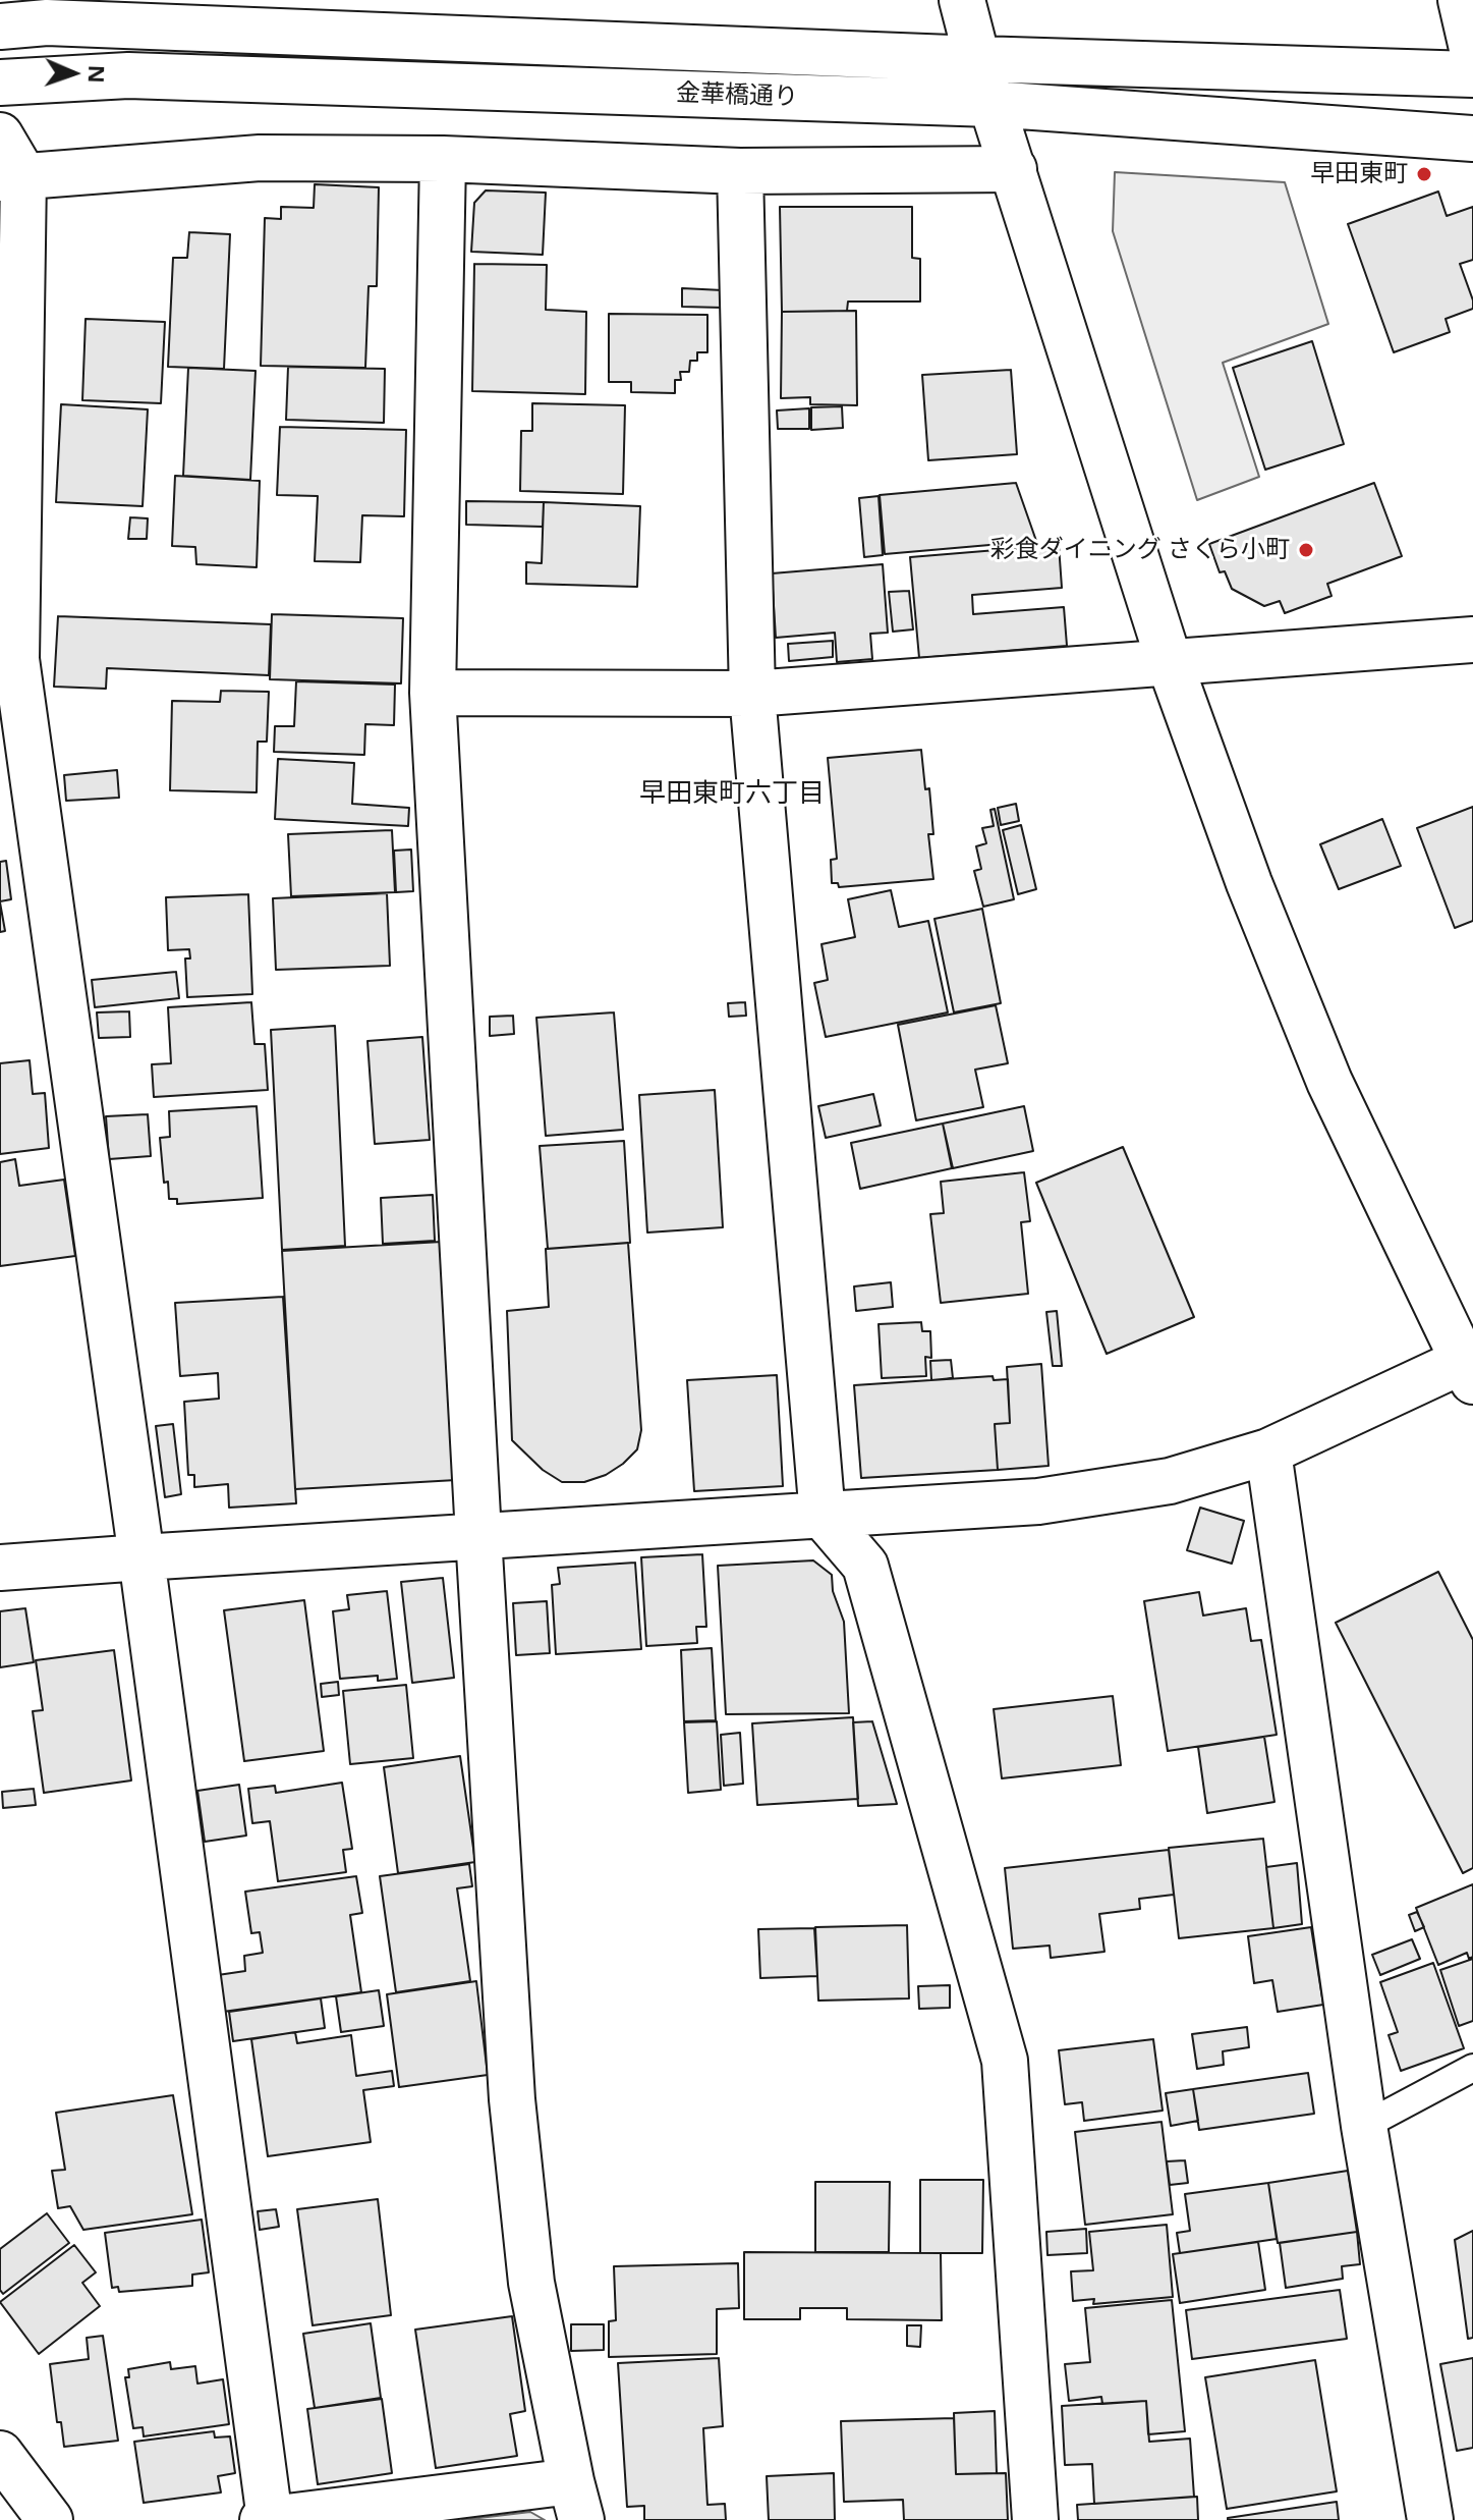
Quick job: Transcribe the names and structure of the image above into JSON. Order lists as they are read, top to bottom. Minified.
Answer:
{"streets":{"street":["金華橋通り"]},"districts":["早田東町六丁目"],"places":["早田東町","彩食ダイニング さくら小町"],"north":"right"}
